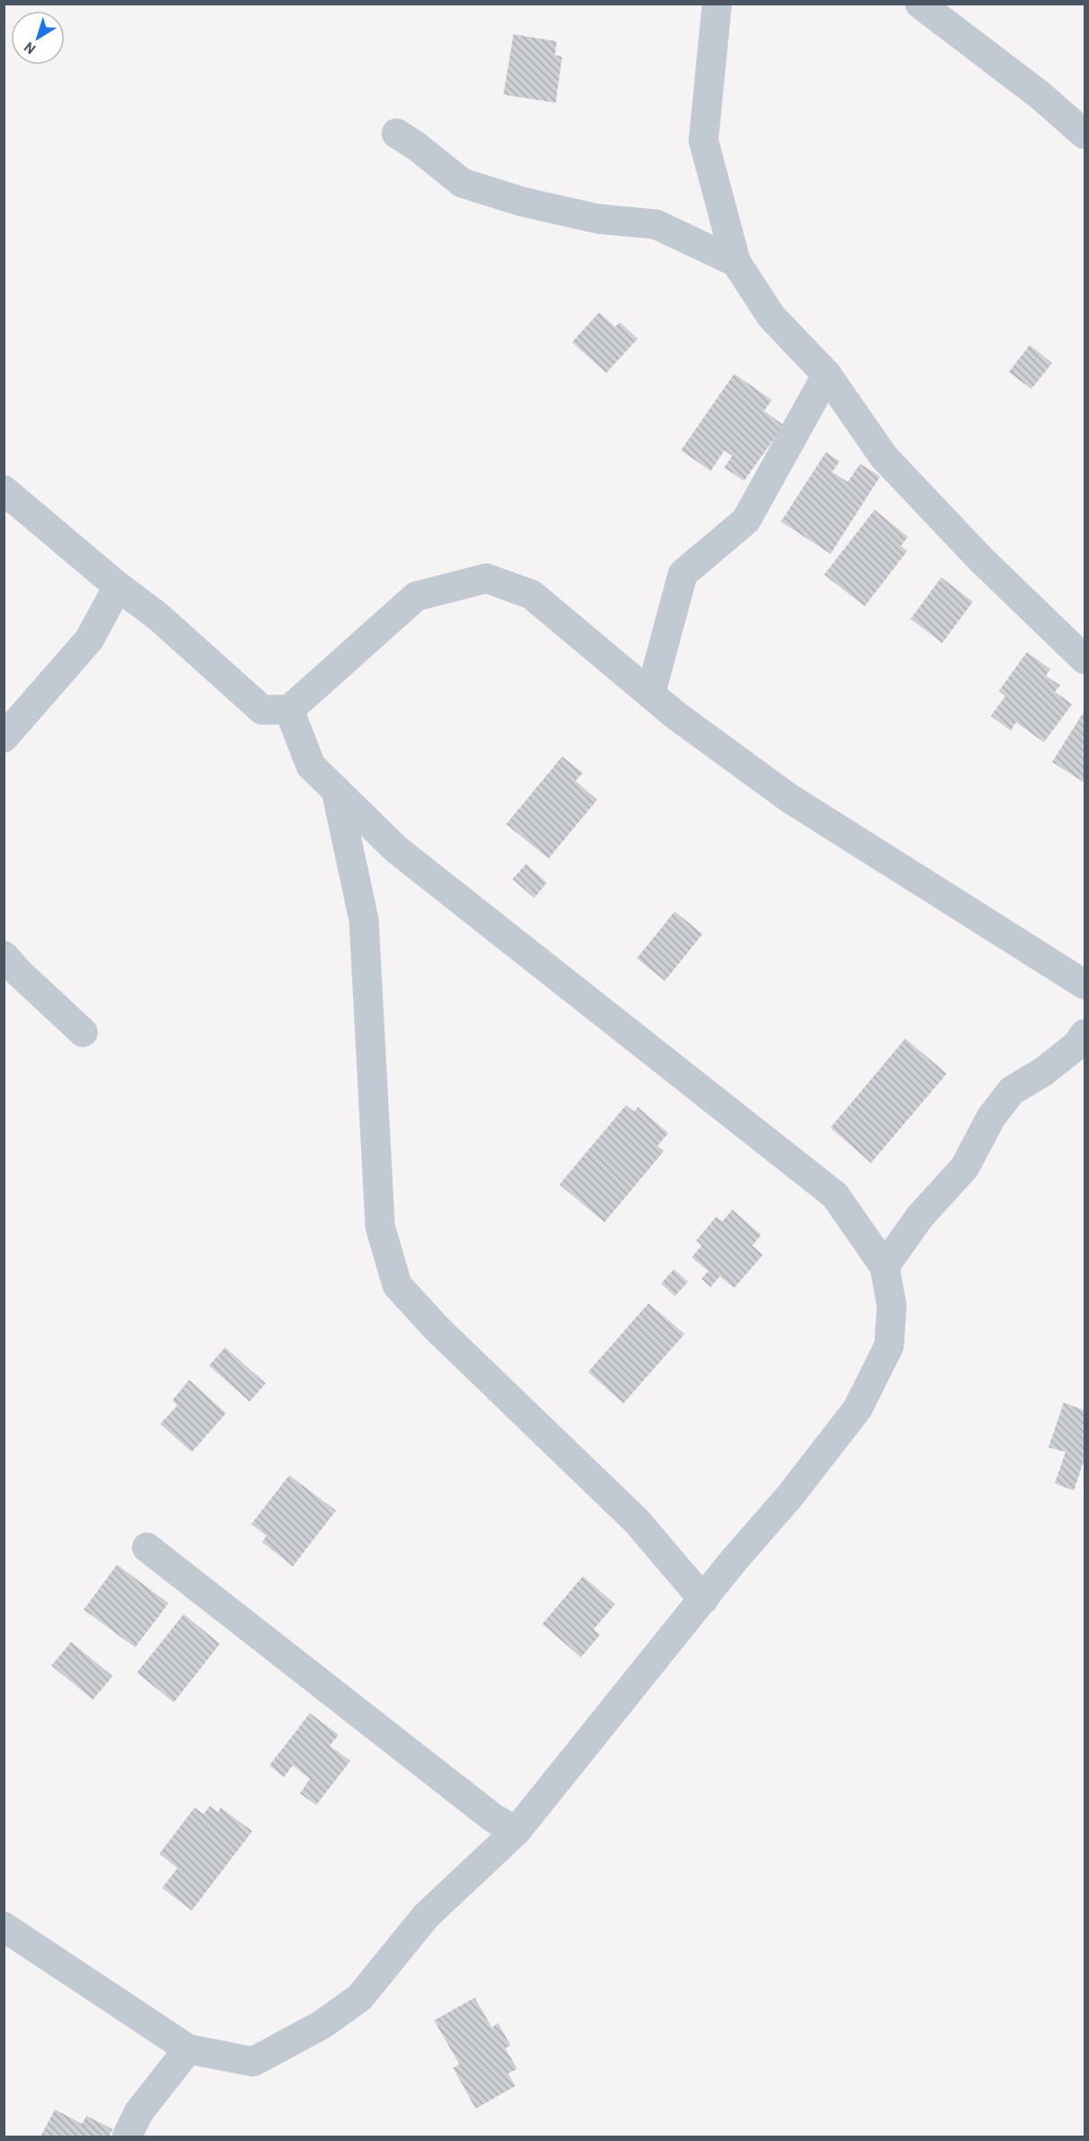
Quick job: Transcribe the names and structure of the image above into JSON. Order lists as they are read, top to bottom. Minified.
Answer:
{"north":"bottom left"}
